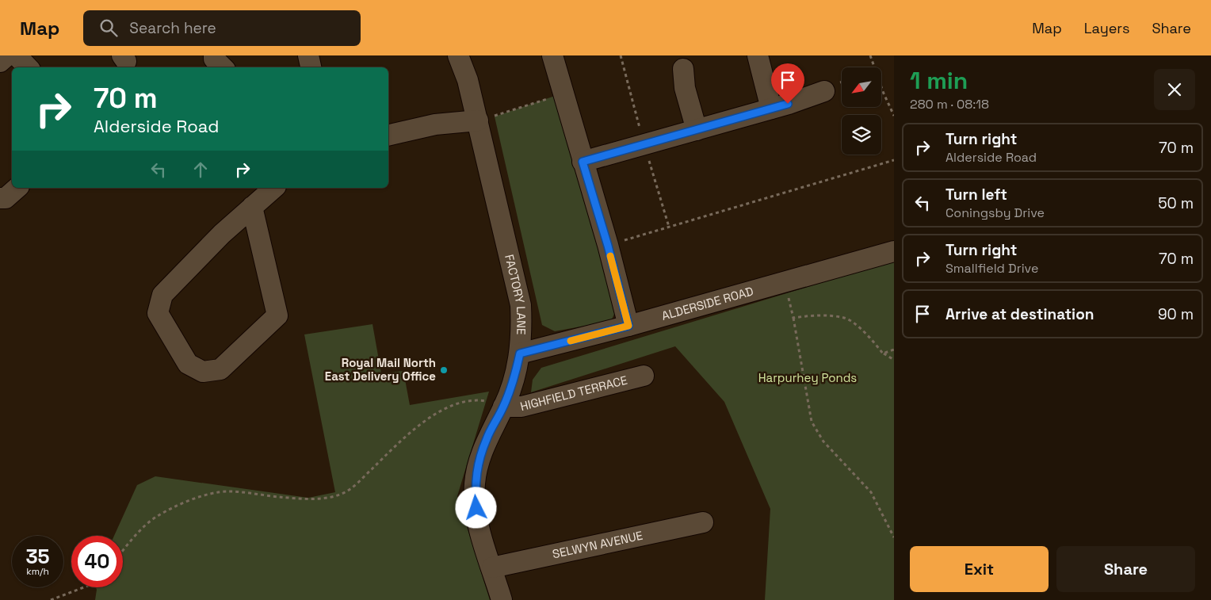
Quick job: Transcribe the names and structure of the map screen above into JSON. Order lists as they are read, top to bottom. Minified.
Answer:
{"streets":{"street":["FACTORY LANE","ALDERSIDE ROAD","HIGHFIELD TERRACE","SELWYN AVENUE"]},"crossings":[["FACTORY LANE","ALDERSIDE ROAD"],["FACTORY LANE","HIGHFIELD TERRACE"],["FACTORY LANE","SELWYN AVENUE"]],"parks":["Harpurhey Ponds"],"places":["Royal Mail North East Delivery Office"],"north":"bottom left","page":{"header":"Map","search":"Search here","nav":["Map","Layers","Share"],"heading":["1 min","280 m · 08:18"],"turn":["70 m","Alderside Road"],"list":[{"name":"Turn right","note":"Alderside Road","value":"70 m"},{"name":"Turn left","note":"Coningsby Drive","value":"50 m"},{"name":"Turn right","note":"Smallfield Drive","value":"70 m"},{"name":"Arrive at destination","value":"90 m"}],"speed":"35 km/h","limit":"40","buttons":["Exit","Share"]}}
